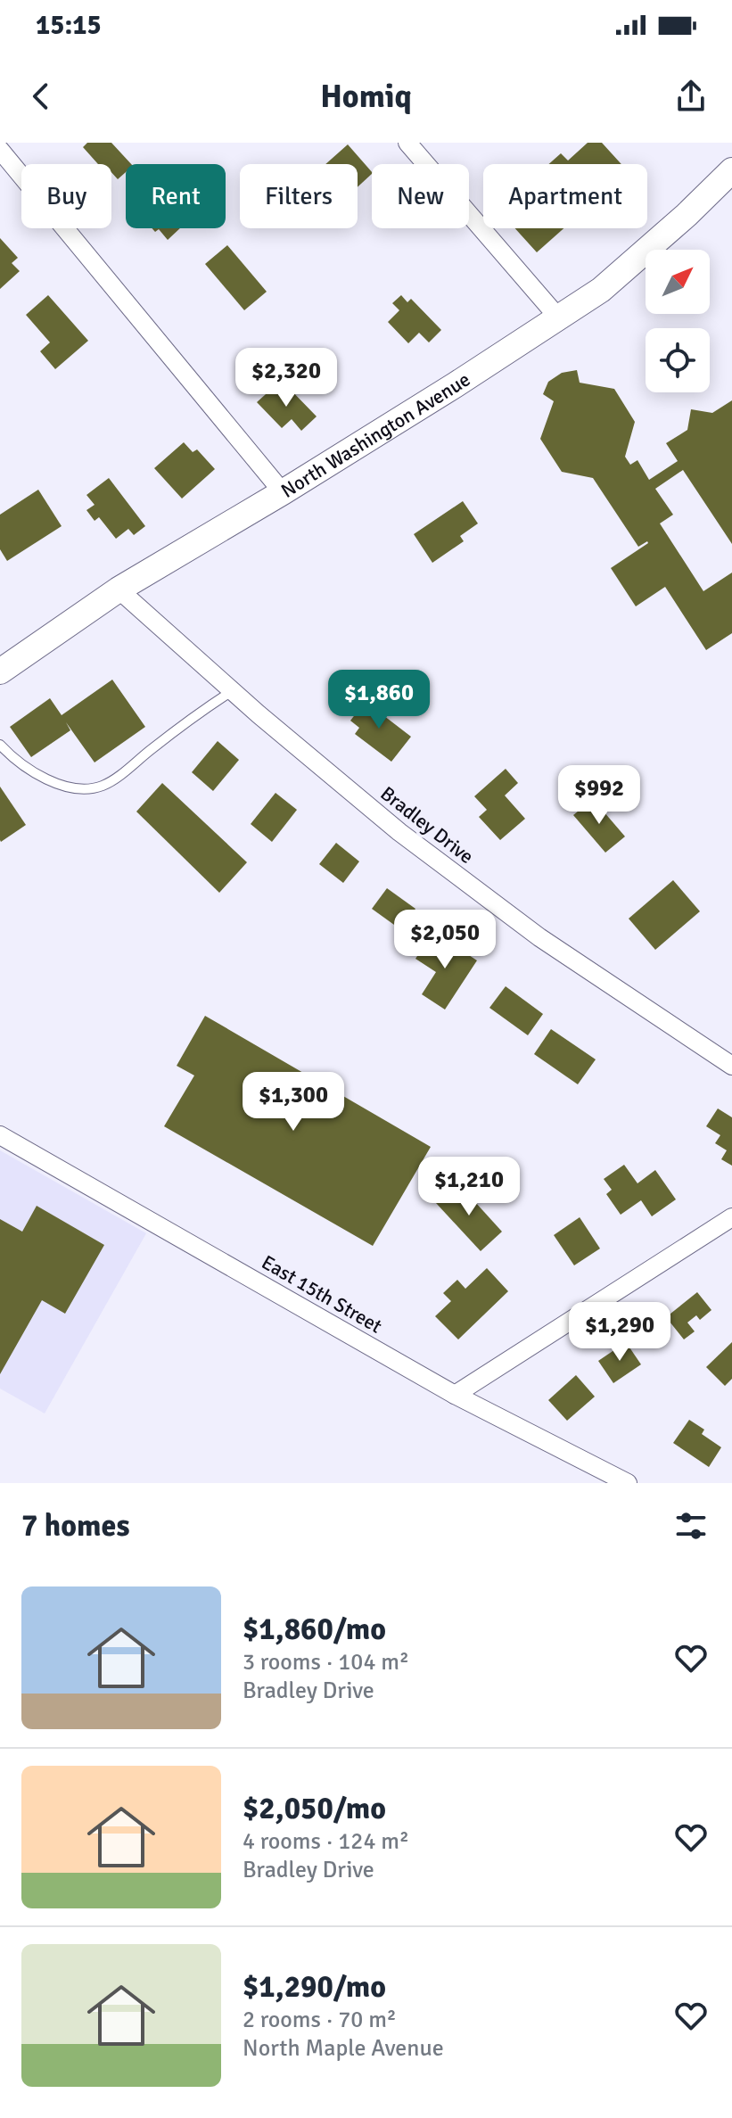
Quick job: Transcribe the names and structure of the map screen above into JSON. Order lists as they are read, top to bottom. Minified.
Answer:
{"streets":{"main road":["North Washington Avenue"],"street":["Bradley Drive","East 15th Street"]},"crossings":[["North Washington Avenue","Bradley Drive"]],"north":"top right","page":{"status":"15:15","header":"Homiq","chip":["Buy","Rent","Filters","New","Apartment"],"price":["$2,320","$1,860","$992","$2,050","$1,300","$1,210","$1,290"],"heading":"7 homes","list":[{"name":"$1,860/mo","note":"3 rooms · 104 m² · Bradley Drive"},{"name":"$2,050/mo","note":"4 rooms · 124 m² · Bradley Drive"},{"name":"$1,290/mo","note":"2 rooms · 70 m² · North Maple Avenue"}]}}
